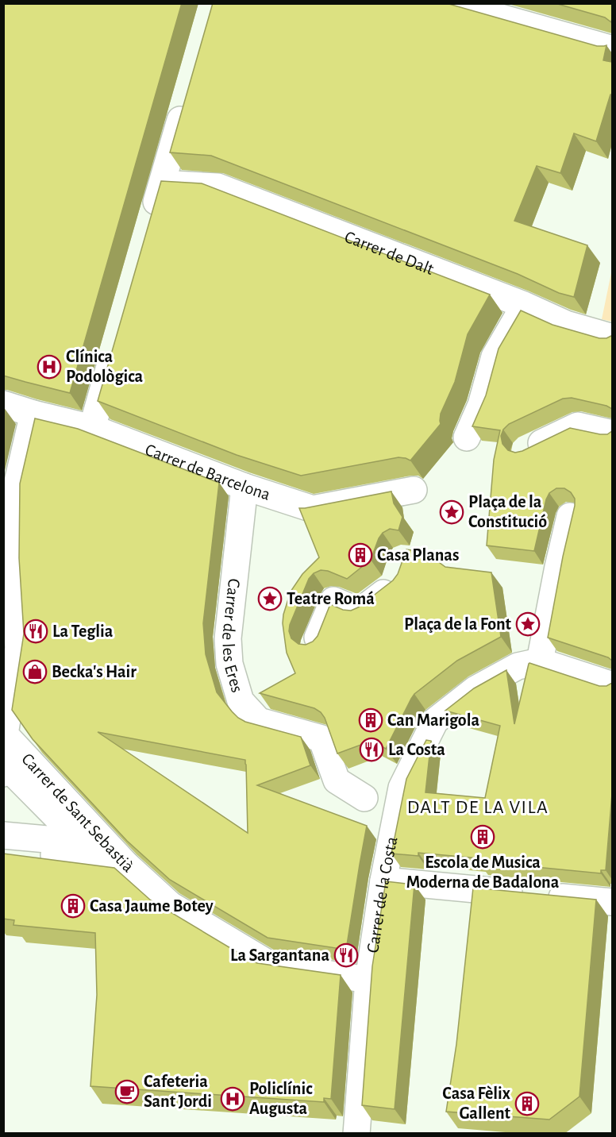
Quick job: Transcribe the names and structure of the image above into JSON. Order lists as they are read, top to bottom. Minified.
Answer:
{"streets":{"street":["Carrer de Dalt","Carrer de Barcelona","Carrer de les Eres","Carrer de Sant Sebastià","Carrer de la Costa"]},"crossings":[["Carrer de Barcelona","Carrer de les Eres"],["Carrer de Barcelona","Carrer de Sant Sebastià"],["Carrer de Sant Sebastià","Carrer de la Costa"]],"districts":["DALT DE LA VILA"],"places":{"hospital":["Clínica Podològica","Policlínic Augusta"],"place":["Plaça de la Constitució","Teatre Romá","Plaça de la Font"],"building":["Casa Planas","Can Marigola","Escola de Musica Moderna de Badalona","Casa Jaume Botey","Casa Fèlix Gallent"],"restaurant":["La Teglia","La Costa","La Sargantana"],"shop":["Becka's Hair"],"cafe":["Cafeteria Sant Jordi"]}}
